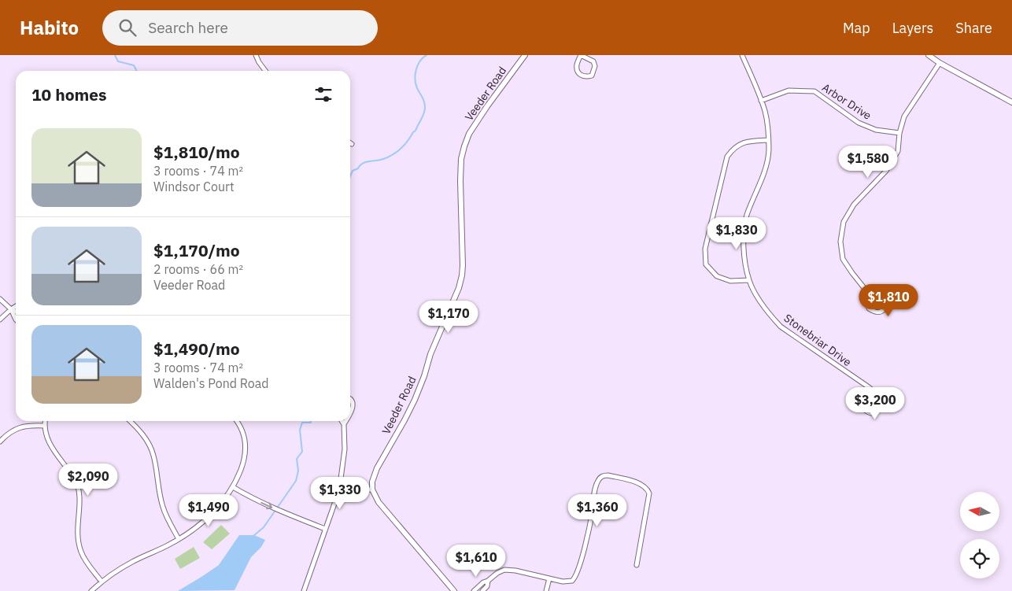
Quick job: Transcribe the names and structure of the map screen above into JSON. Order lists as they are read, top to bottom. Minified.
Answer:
{"streets":{"street":["Veeder Road","Arbor Drive","Stonebriar Drive"]},"crossings":[["Arbor Drive","Stonebriar Drive"]],"north":"left","page":{"header":"Habito","search":"Search here","nav":["Map","Layers","Share"],"heading":"10 homes","list":[{"name":"$1,810/mo","note":"3 rooms · 74 m² · Windsor Court"},{"name":"$1,170/mo","note":"2 rooms · 66 m² · Veeder Road"},{"name":"$1,490/mo","note":"3 rooms · 74 m² · Walden's Pond Road"}],"price":["$1,580","$1,830","$1,810","$1,170","$3,200","$2,090","$1,330","$1,490","$1,360","$1,610"]}}
